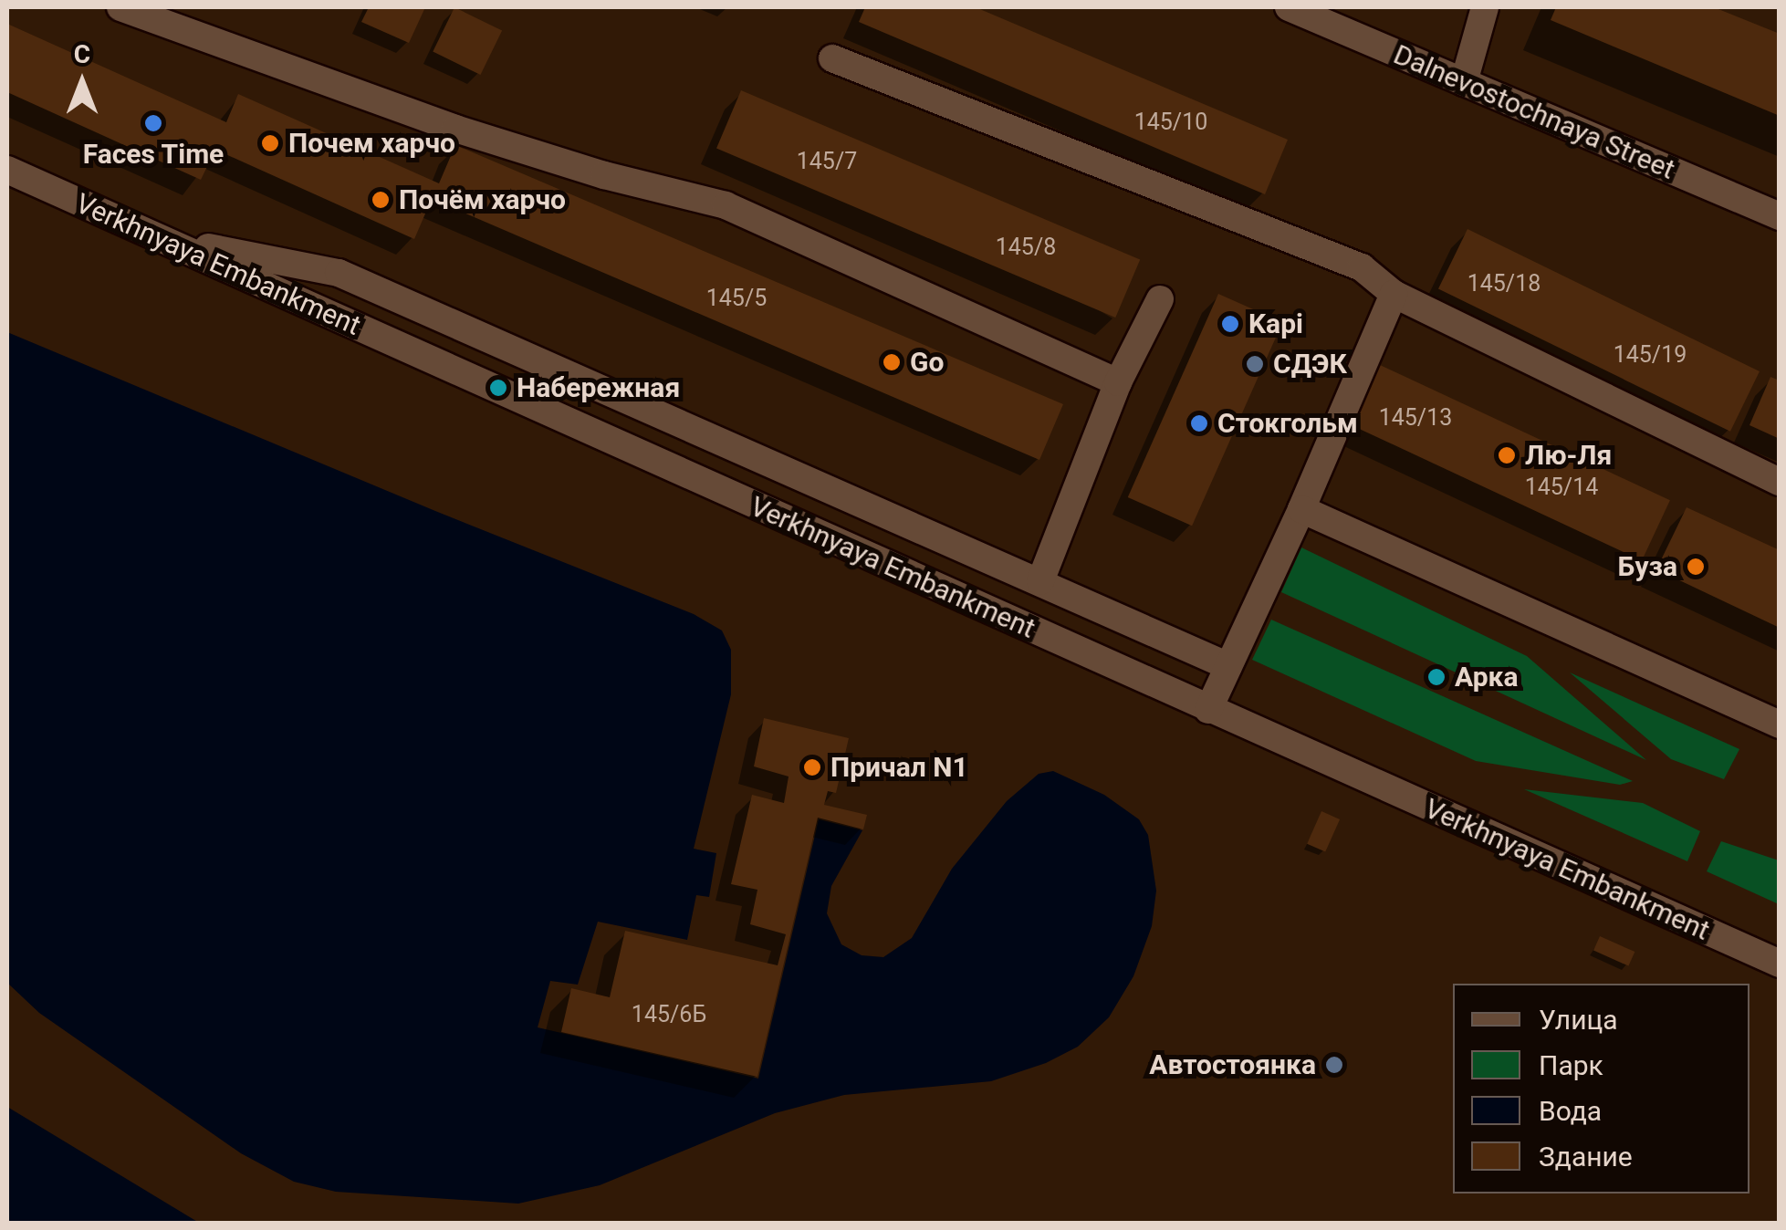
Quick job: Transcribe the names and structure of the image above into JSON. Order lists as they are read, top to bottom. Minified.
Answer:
{"streets":{"street":["Dalnevostochnaya Street","Verkhnyaya Embankment"]},"places":["Faces Time","Почем харчо","Почём харчо","Kapi","Go","СДЭК","Набережная","Стокгольм","Лю-Ля","Буза","Арка","Причал N1","Автостоянка"],"house_numbers":["145/10","145/7","145/8","145/18","145/5","145/19","145/13","145/14","145/6Б"],"legend":["Улица","Парк","Вода","Здание"],"north":"top"}
